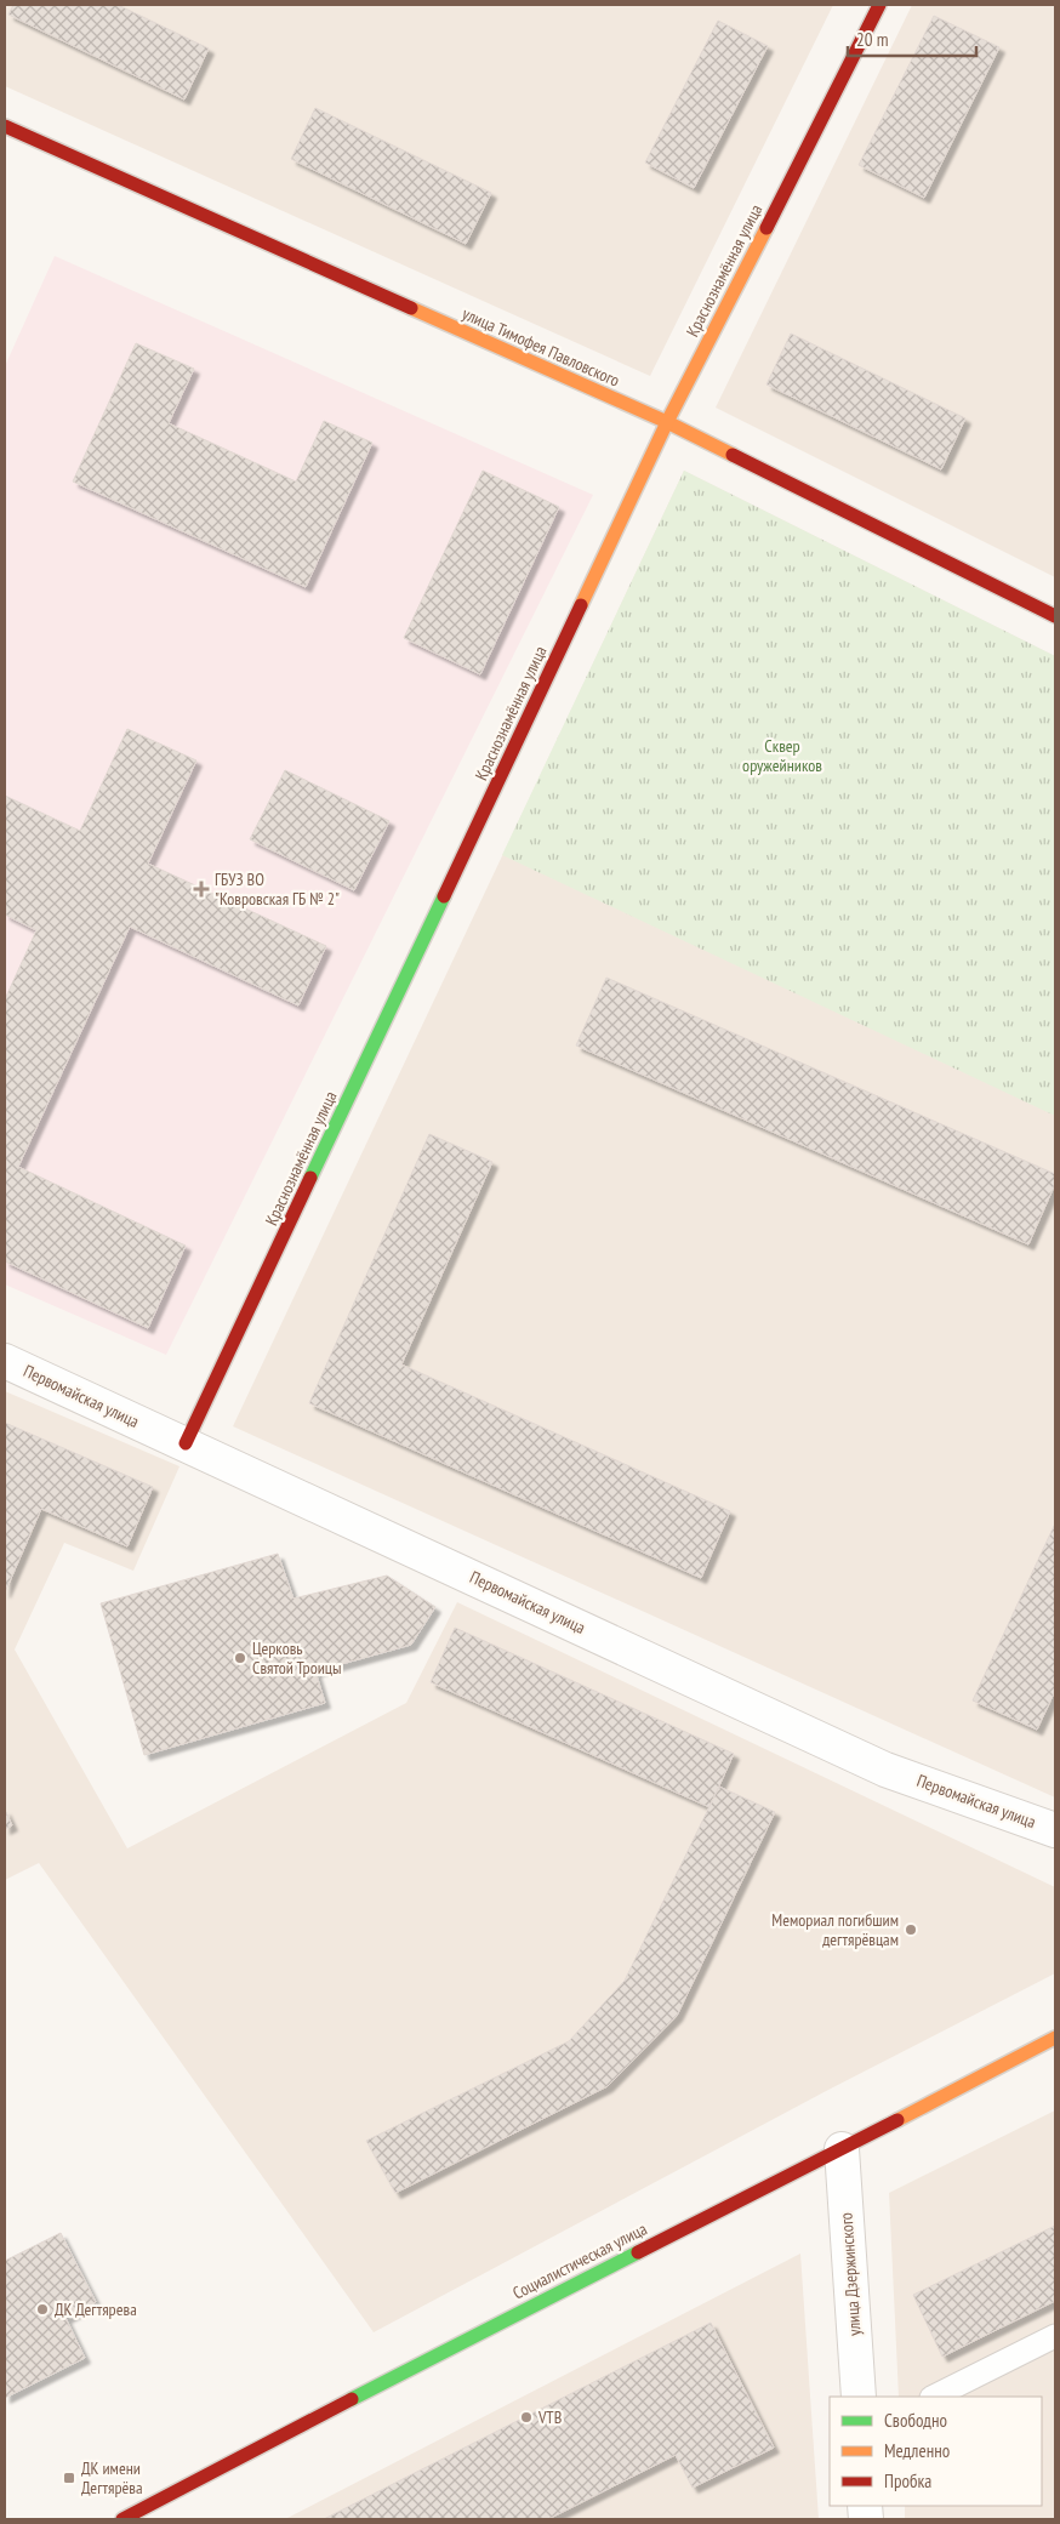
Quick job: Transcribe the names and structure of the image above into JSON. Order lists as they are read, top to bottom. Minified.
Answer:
{"streets":{"street":["Краснознамённая улица","улица Тимофея Павловского","Первомайская улица","Социалистическая улица","улица Дзержинского"]},"crossings":[["Краснознамённая улица","улица Тимофея Павловского"],["Краснознамённая улица","Первомайская улица"],["Социалистическая улица","улица Дзержинского"]],"parks":["Сквер оружейников"],"places":{"health":["ГБУЗ ВО \"Ковровская ГБ № 2\""],"other":["Церковь Святой Троицы","Мемориал погибшим дегтярёвцам","ДК Дегтярева","VTB"],"transit":["ДК имени Дегтярёва"]},"legend":["Свободно","Медленно","Пробка"],"scale_bar":"20 m"}
